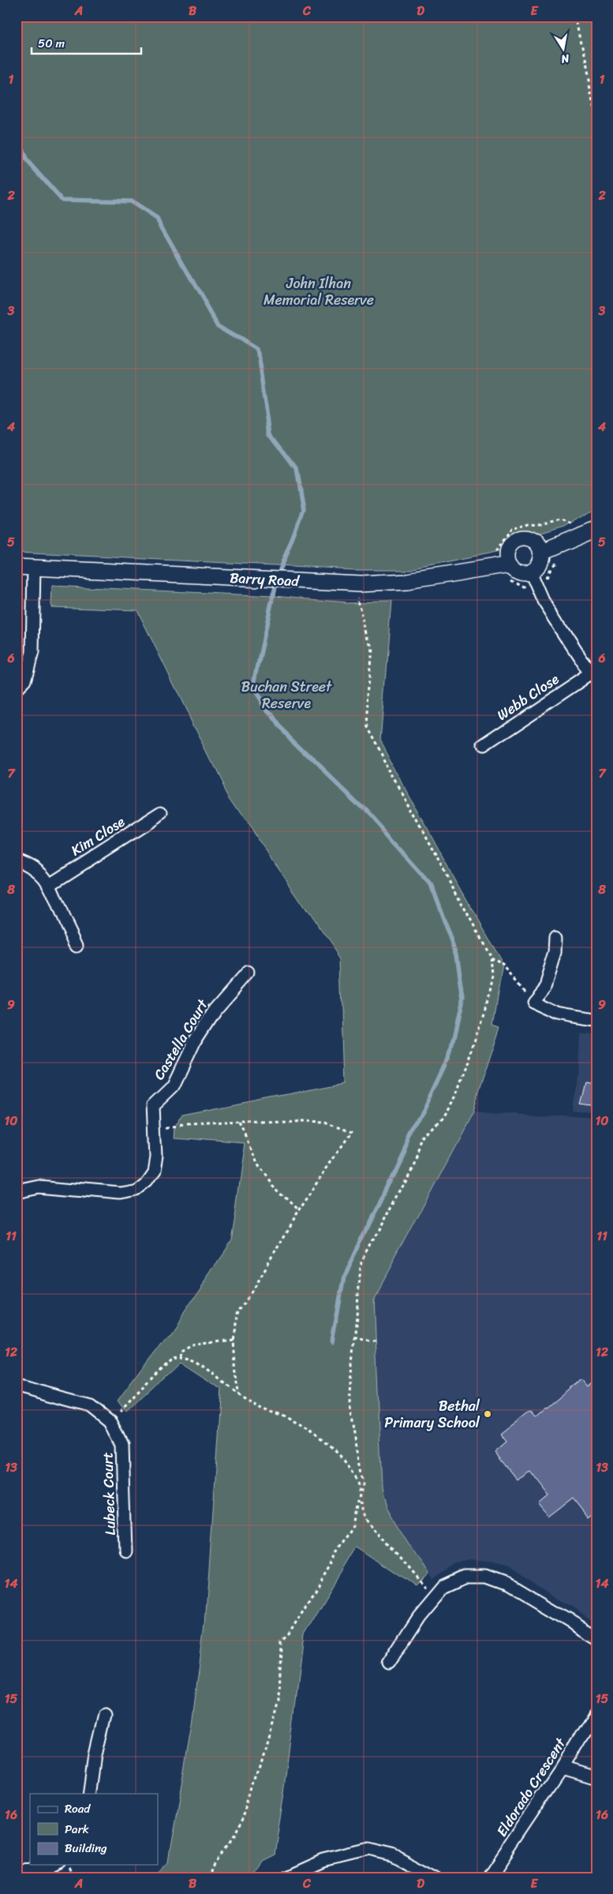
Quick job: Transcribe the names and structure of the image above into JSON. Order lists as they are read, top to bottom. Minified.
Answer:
{"streets":{"street":["Barry Road","Webb Close","Kim Close","Castella Court","Lubeck Court","Eldorado Crescent"]},"parks":["John Ilhan Memorial Reserve","Buchan Street Reserve"],"places":["Bethal Primary School"],"legend":["Road","Park","Building"],"scale_bar":"50 m","north":"bottom","grid":{"columns":["A","B","C","D","E"],"rows":["1","2","3","4","5","6","7","8","9","10","11","12","13","14","15","16"]}}
